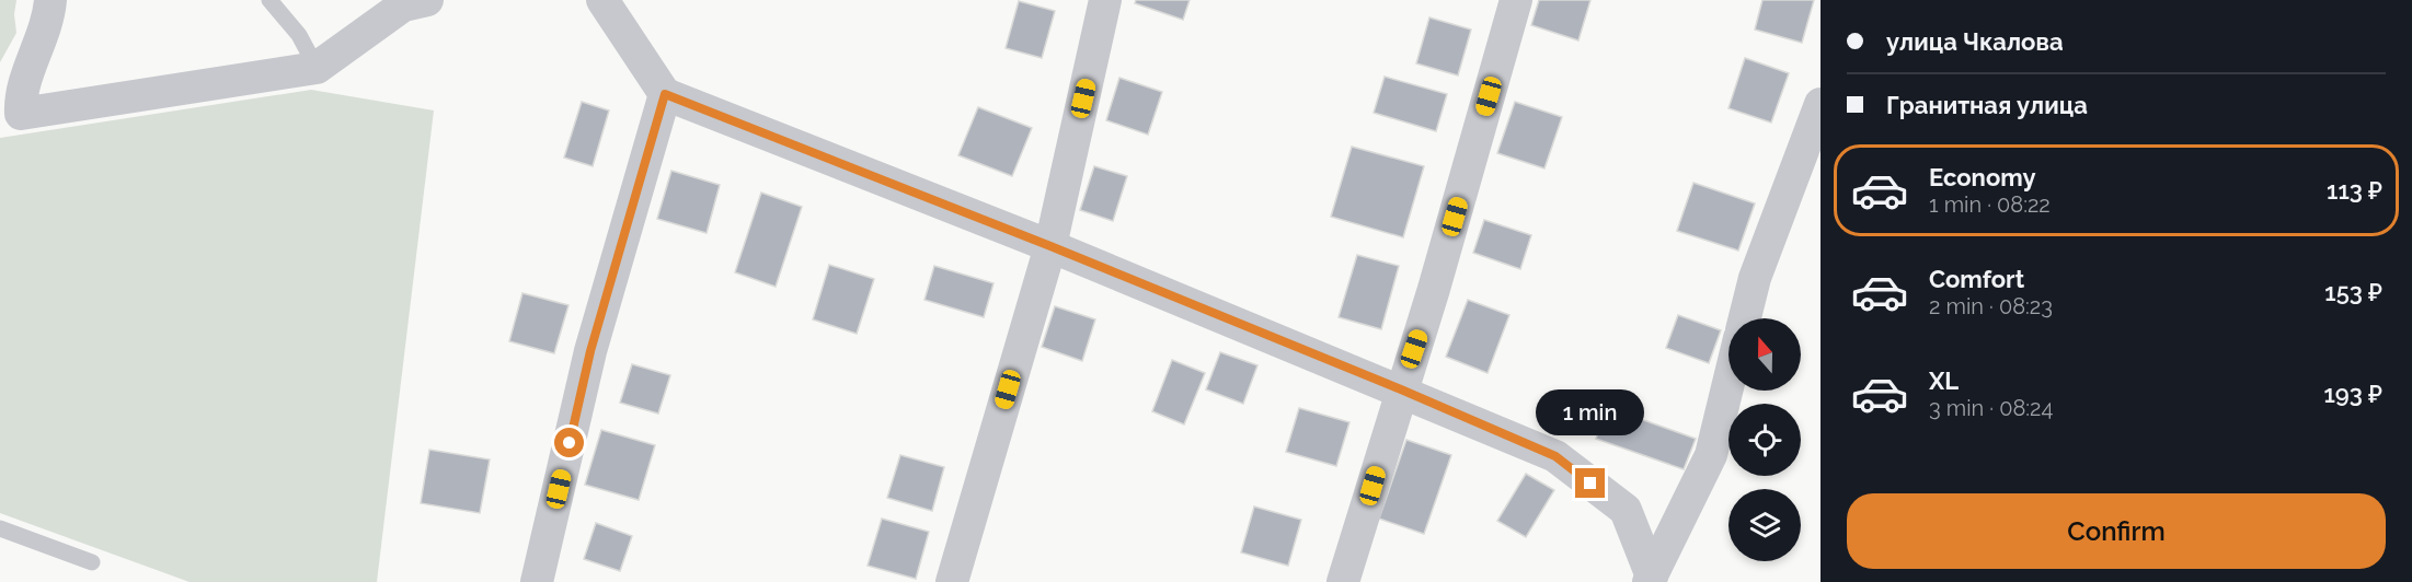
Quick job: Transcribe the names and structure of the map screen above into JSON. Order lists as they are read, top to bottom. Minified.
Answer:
{"north":"top","page":{"banner":["улица Чкалова","Гранитная улица"],"list":[{"name":"Economy","note":"1 min · 08:22","value":"113 ₽"},{"name":"Comfort","note":"2 min · 08:23","value":"153 ₽"},{"name":"XL","note":"3 min · 08:24","value":"193 ₽"}],"bubble":"1 min","buttons":"Confirm"}}
